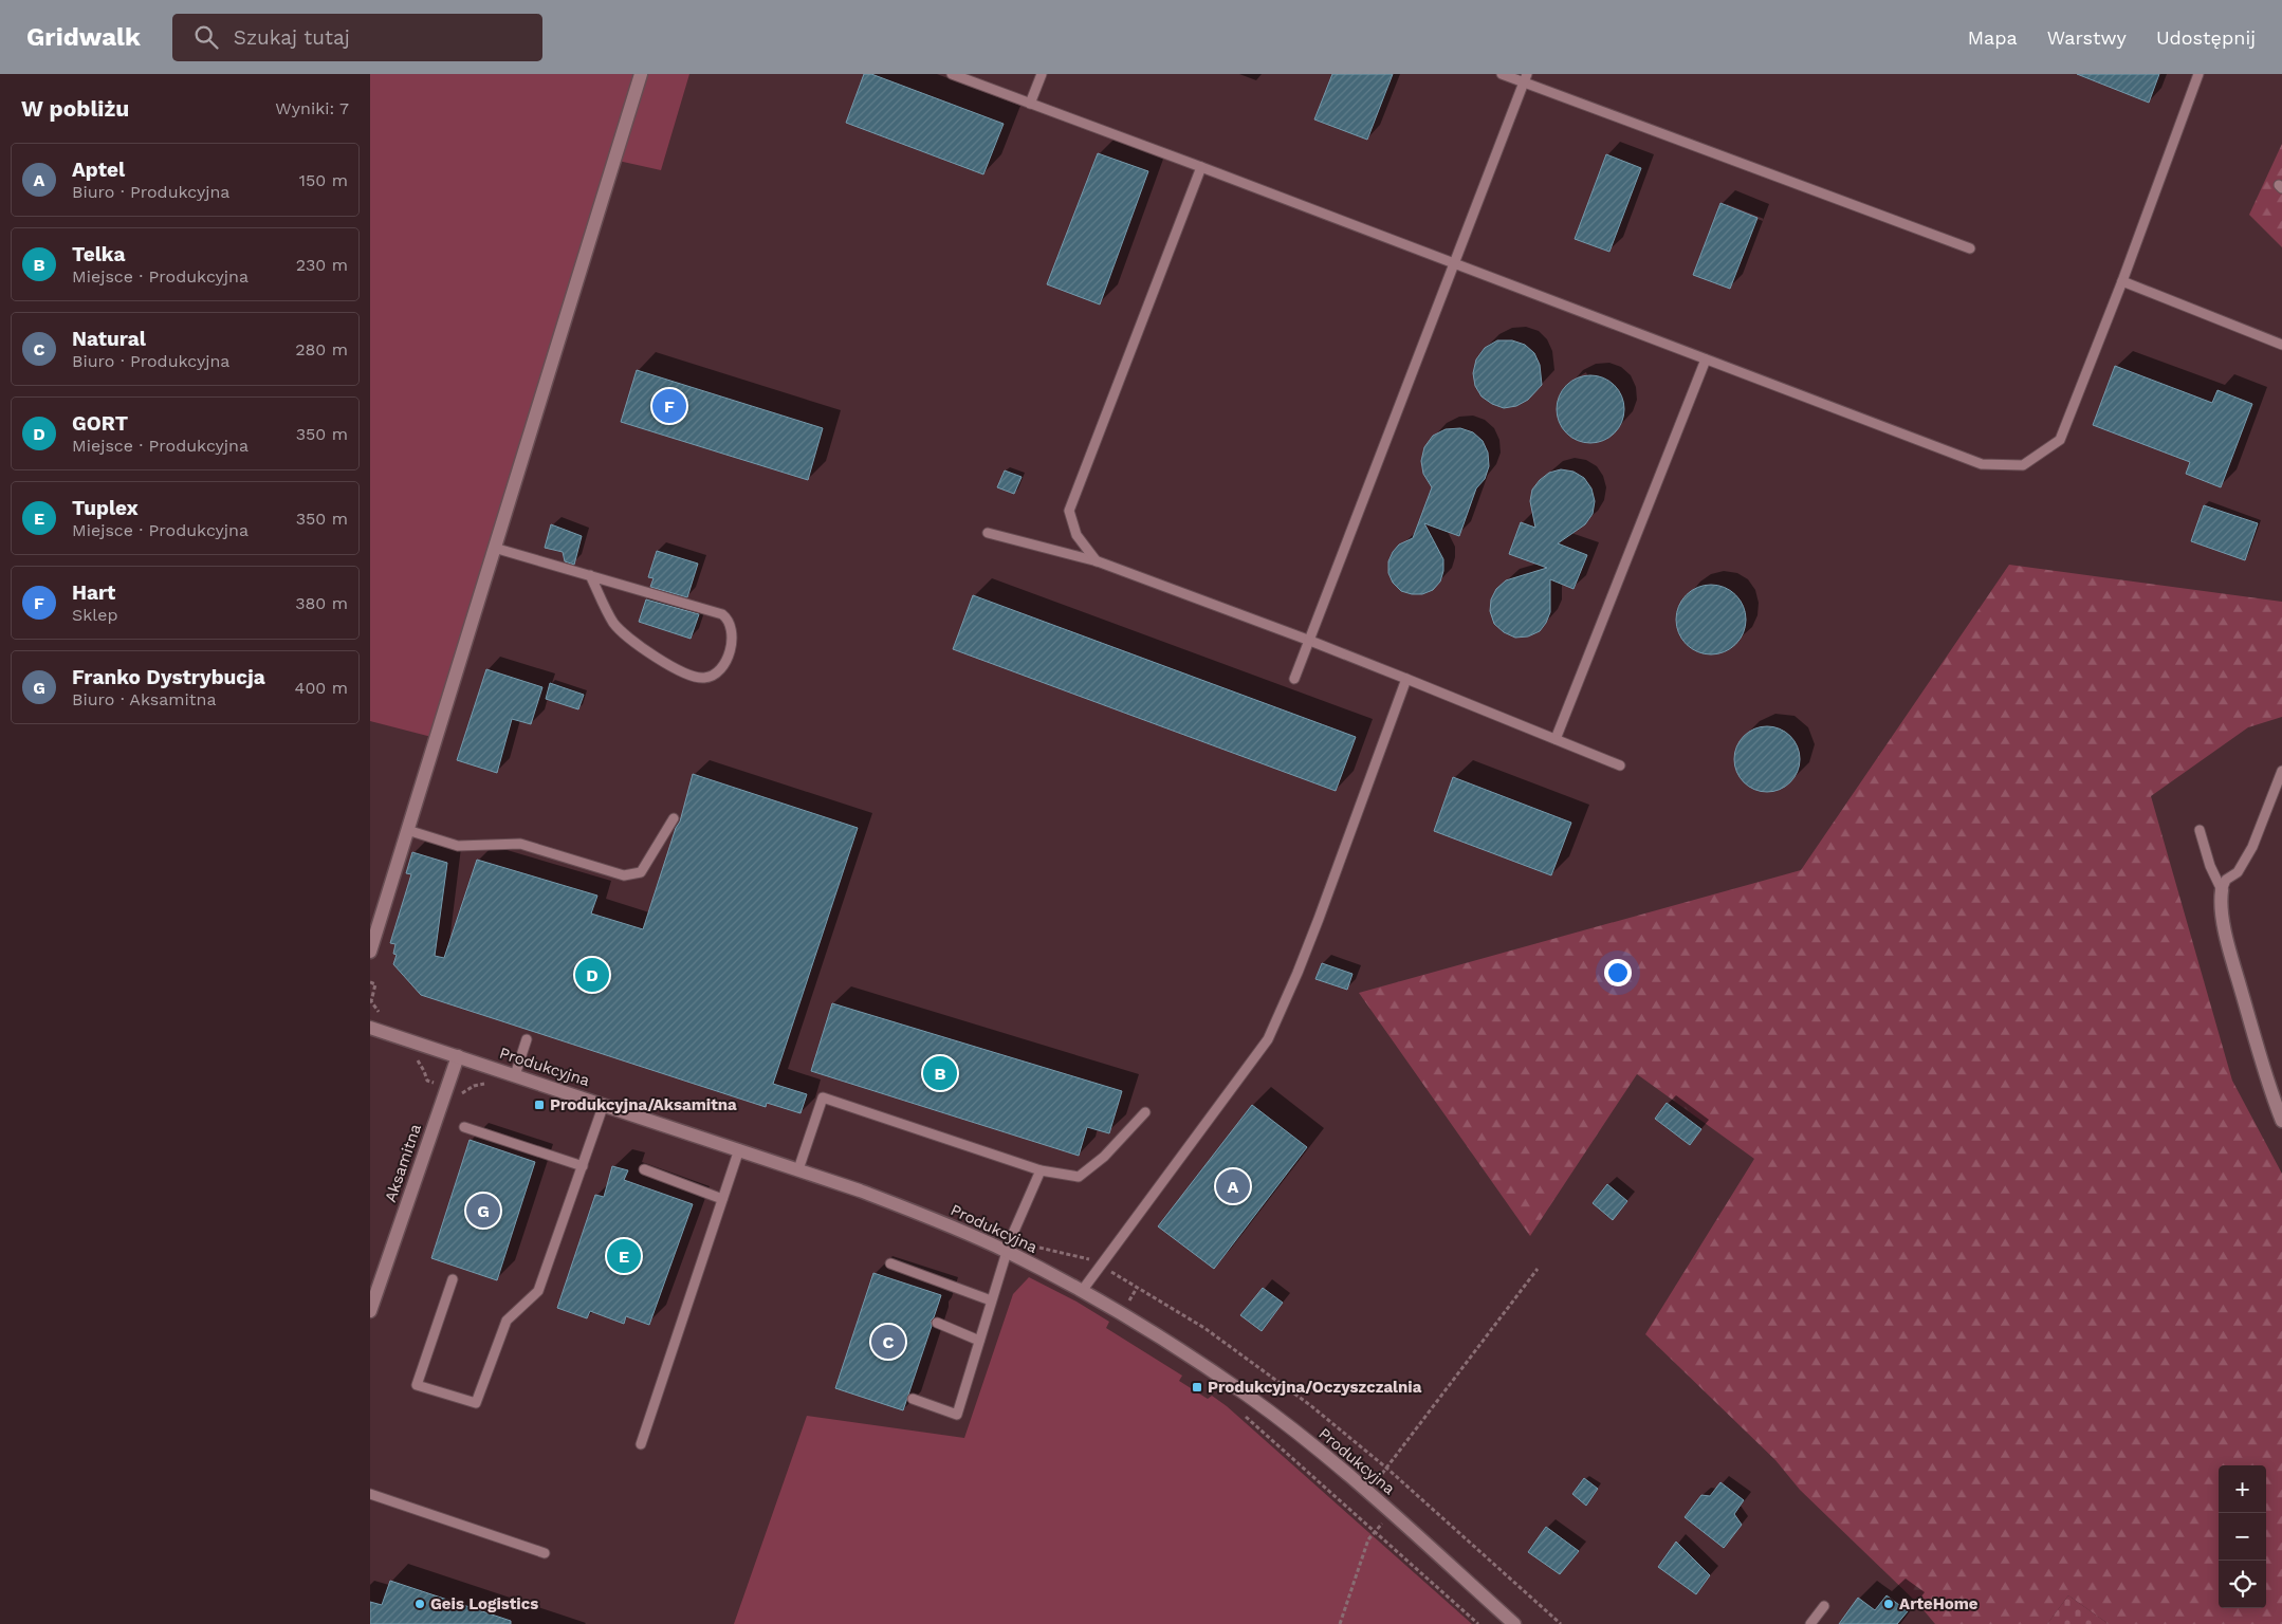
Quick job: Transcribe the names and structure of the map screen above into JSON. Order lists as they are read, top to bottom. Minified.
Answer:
{"streets":{"street":["Produkcyjna","Aksamitna"]},"crossings":[["Produkcyjna","Aksamitna"]],"places":{"transit":["Produkcyjna/Aksamitna","Produkcyjna/Oczyszczalnia"],"other":["Geis Logistics","ArteHome"]},"page":{"header":"Gridwalk","search":"Szukaj tutaj","nav":["Mapa","Warstwy","Udostępnij"],"heading":["W pobliżu","Wyniki: 7"],"list":[{"mark":"A","name":"Aptel","note":"Biuro · Produkcyjna","value":"150 m"},{"mark":"B","name":"Telka","note":"Miejsce · Produkcyjna","value":"230 m"},{"mark":"C","name":"Natural","note":"Biuro · Produkcyjna","value":"280 m"},{"mark":"D","name":"GORT","note":"Miejsce · Produkcyjna","value":"350 m"},{"mark":"E","name":"Tuplex","note":"Miejsce · Produkcyjna","value":"350 m"},{"mark":"F","name":"Hart","note":"Sklep","value":"380 m"},{"mark":"G","name":"Franko Dystrybucja","note":"Biuro · Aksamitna","value":"400 m"}],"pins":["F","D","B","A","G","E","C"],"map_buttons":["+","−"]}}
